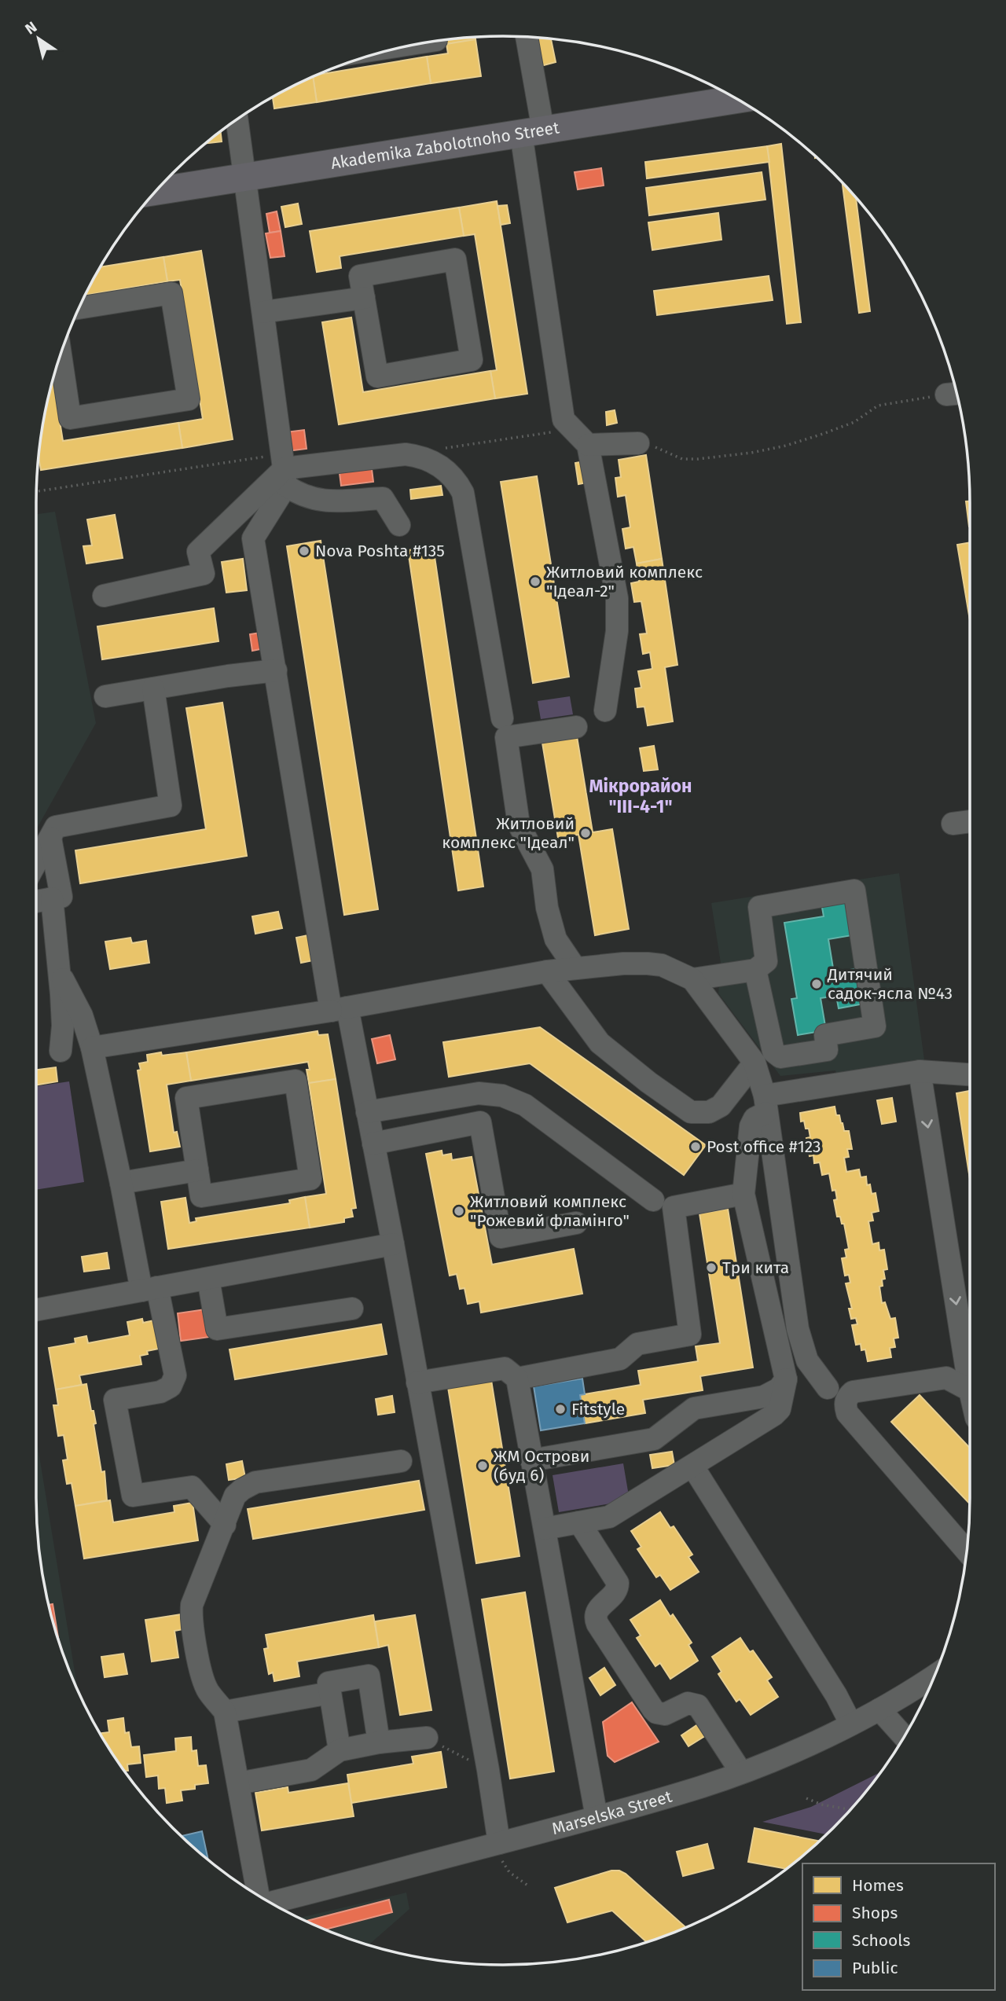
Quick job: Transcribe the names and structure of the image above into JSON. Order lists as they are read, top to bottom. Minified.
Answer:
{"streets":{"main road":["Akademika Zabolotnoho Street"],"street":["Marselska Street"]},"districts":["Мікрорайон \"ІІІ-4-1\""],"places":["Nova Poshta #135","Житловий комплекс \"Ідеал-2\"","Житловий комплекс \"Ідеал\"","Дитячий садок-ясла №43","Post office #123","Житловий комплекс \"Рожевий фламінго\"","Три кита","Fitstyle","ЖМ Острови (буд 6)"],"legend":["Homes","Shops","Schools","Public"],"north":"top left"}
